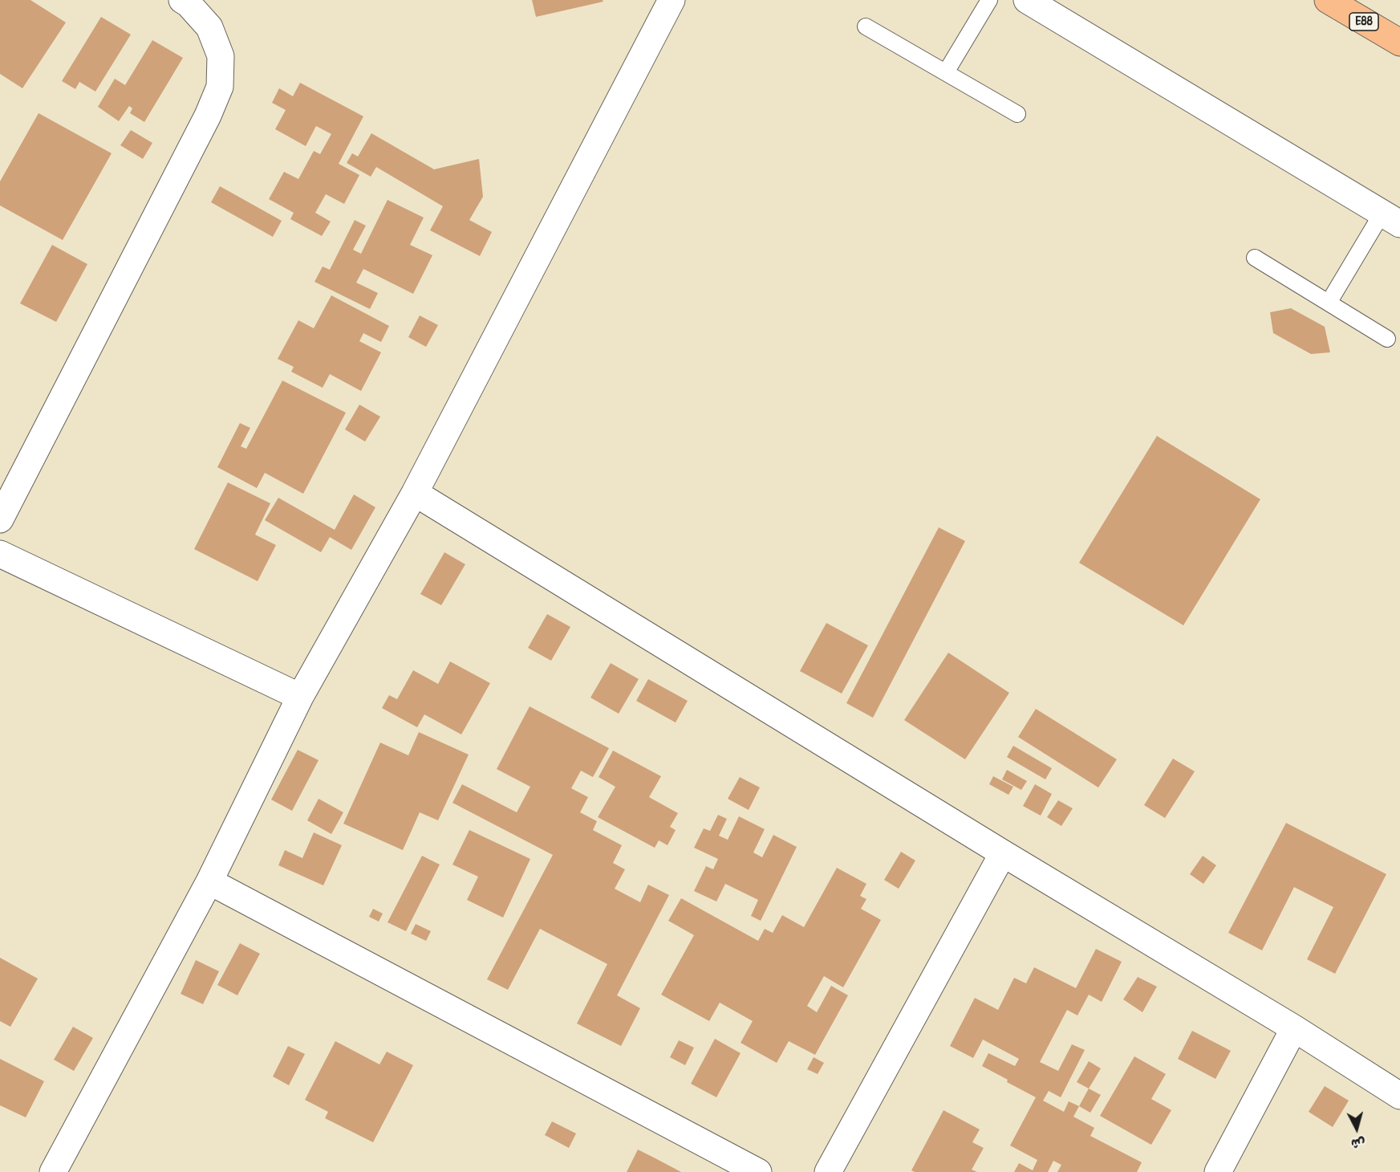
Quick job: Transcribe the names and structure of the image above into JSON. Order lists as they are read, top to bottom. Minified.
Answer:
{"streets":{"highway":["E88"]},"north":"bottom"}
